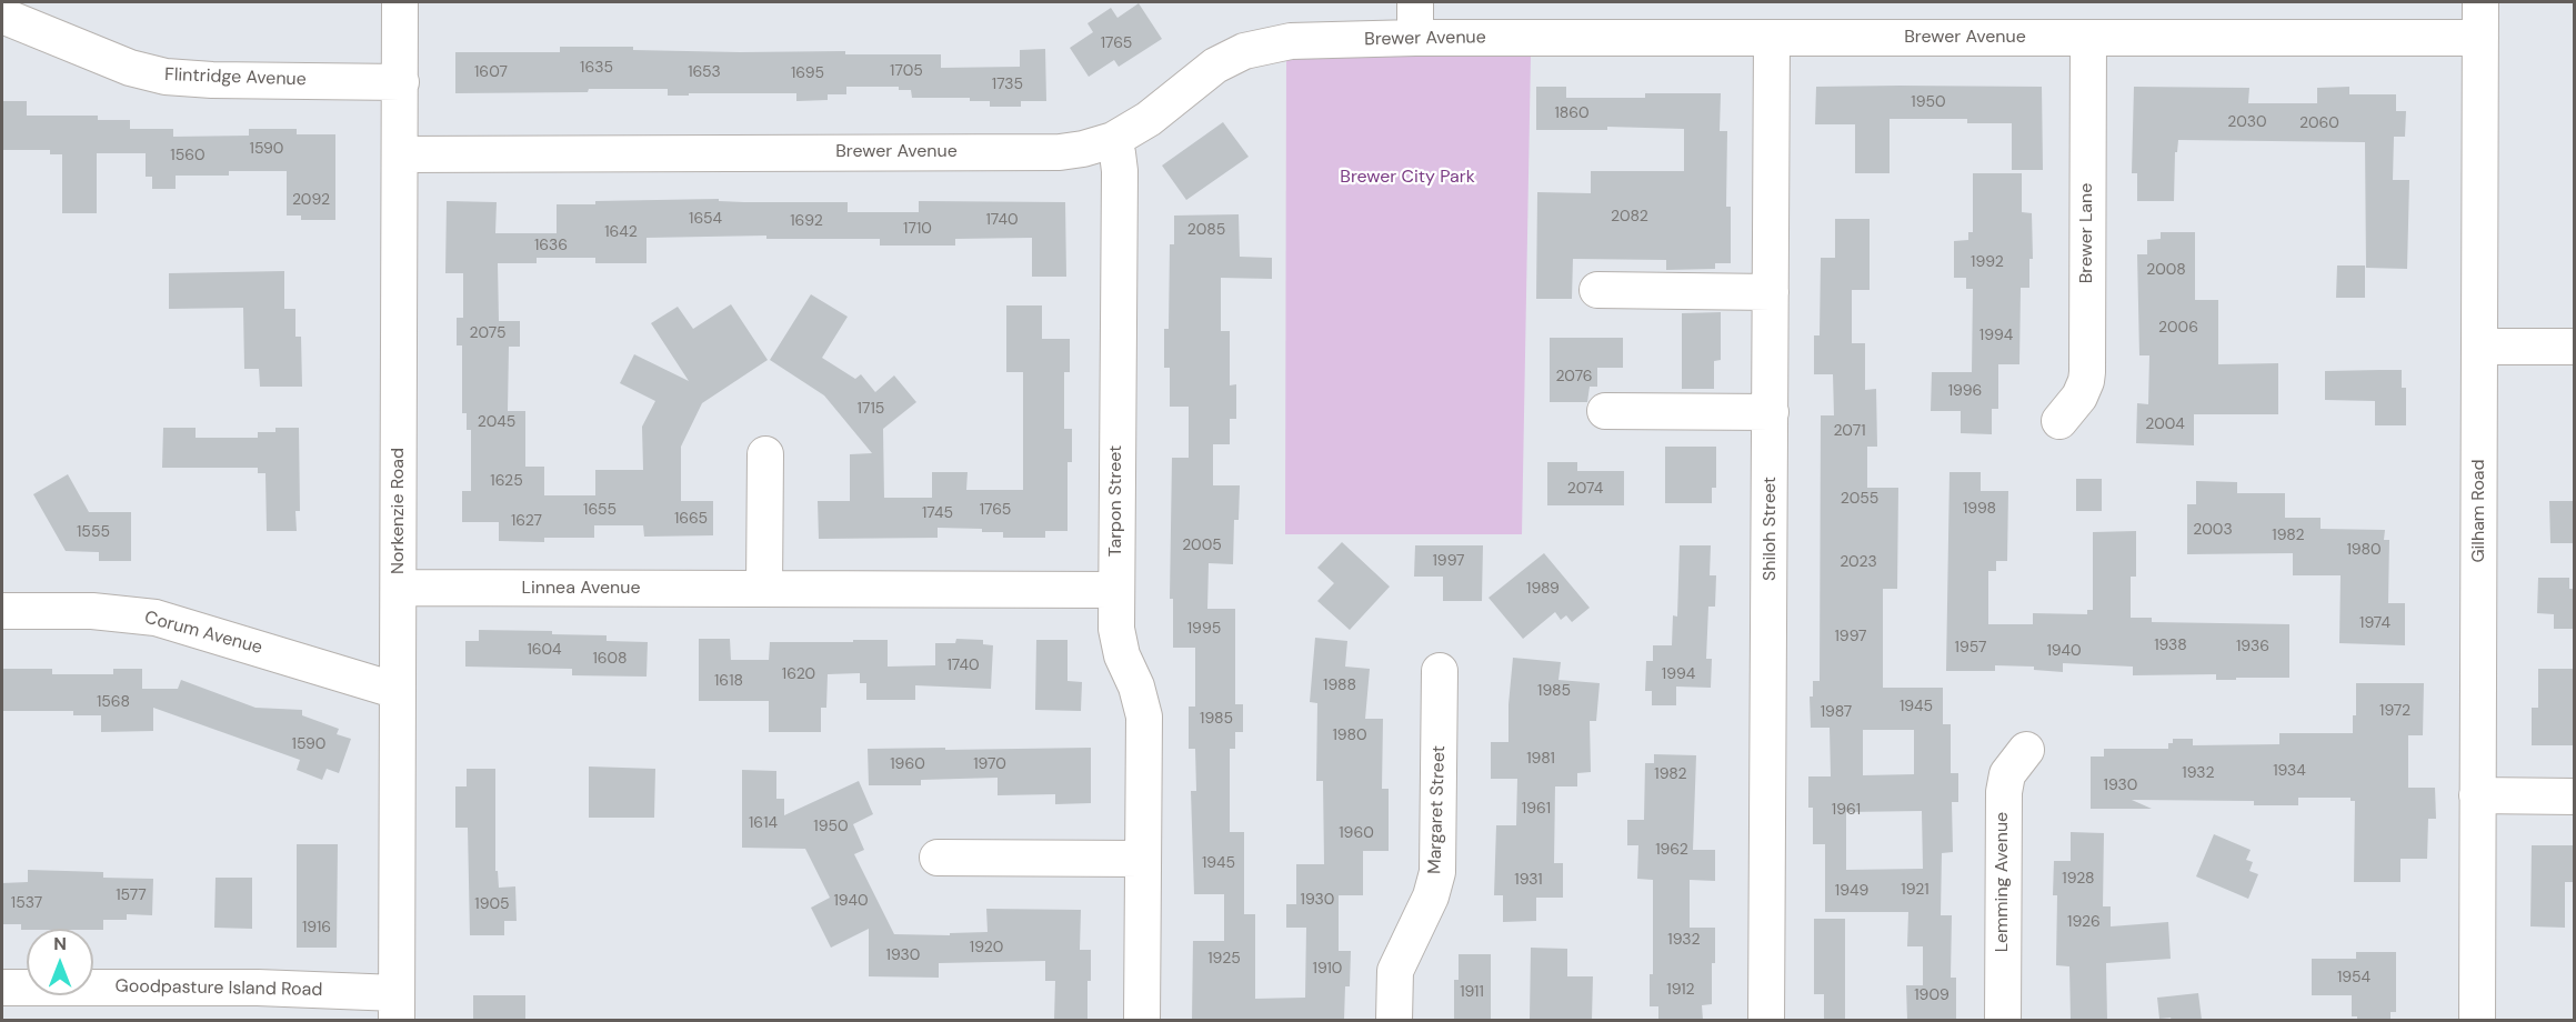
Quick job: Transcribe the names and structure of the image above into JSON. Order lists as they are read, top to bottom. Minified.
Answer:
{"streets":{"street":["Brewer Avenue","Flintridge Avenue","Brewer Lane","Tarpon Street","Norkenzie Road","Gilham Road","Shiloh Street","Linnea Avenue","Corum Avenue","Margaret Street","Lemming Avenue","Goodpasture Island Road"]},"crossings":[["Brewer Avenue","Brewer Lane"],["Brewer Avenue","Tarpon Street"],["Brewer Avenue","Norkenzie Road"],["Brewer Avenue","Gilham Road"],["Brewer Avenue","Shiloh Street"],["Flintridge Avenue","Norkenzie Road"],["Tarpon Street","Linnea Avenue"],["Norkenzie Road","Linnea Avenue"],["Norkenzie Road","Corum Avenue"],["Norkenzie Road","Goodpasture Island Road"]],"parks":["Brewer City Park"],"house_numbers":["1765","1635","1705","1607","1653","1695","1735","1950","1860","2030","2060","1590","1560","2092","2082","1654","1740","1692","1710","2085","1642","1636","1992","2008","2006","2075","1994","2076","1996","1715","2045","2004","2071","1625","2074","2055","1998","1655","1765","1745","1665","1627","2003","1555","1982","2005","1980","1997","2023","1989","1974","1995","1997","1938","1936","1957","1604","1940","1608","1740","1620","1994","1618","1988","1985","1568","1945","1972","1987","1985","1980","1590","1981","1960","1970","1934","1932","1982","1930","1961","1961","1614","1950","1960","1962","1945","1928","1931","1921","1949","1577","1930","1940","1537","1905","1926","1916","1932","1920","1930","1925","1910","1954","1912","1911","1909"],"north":"top"}
